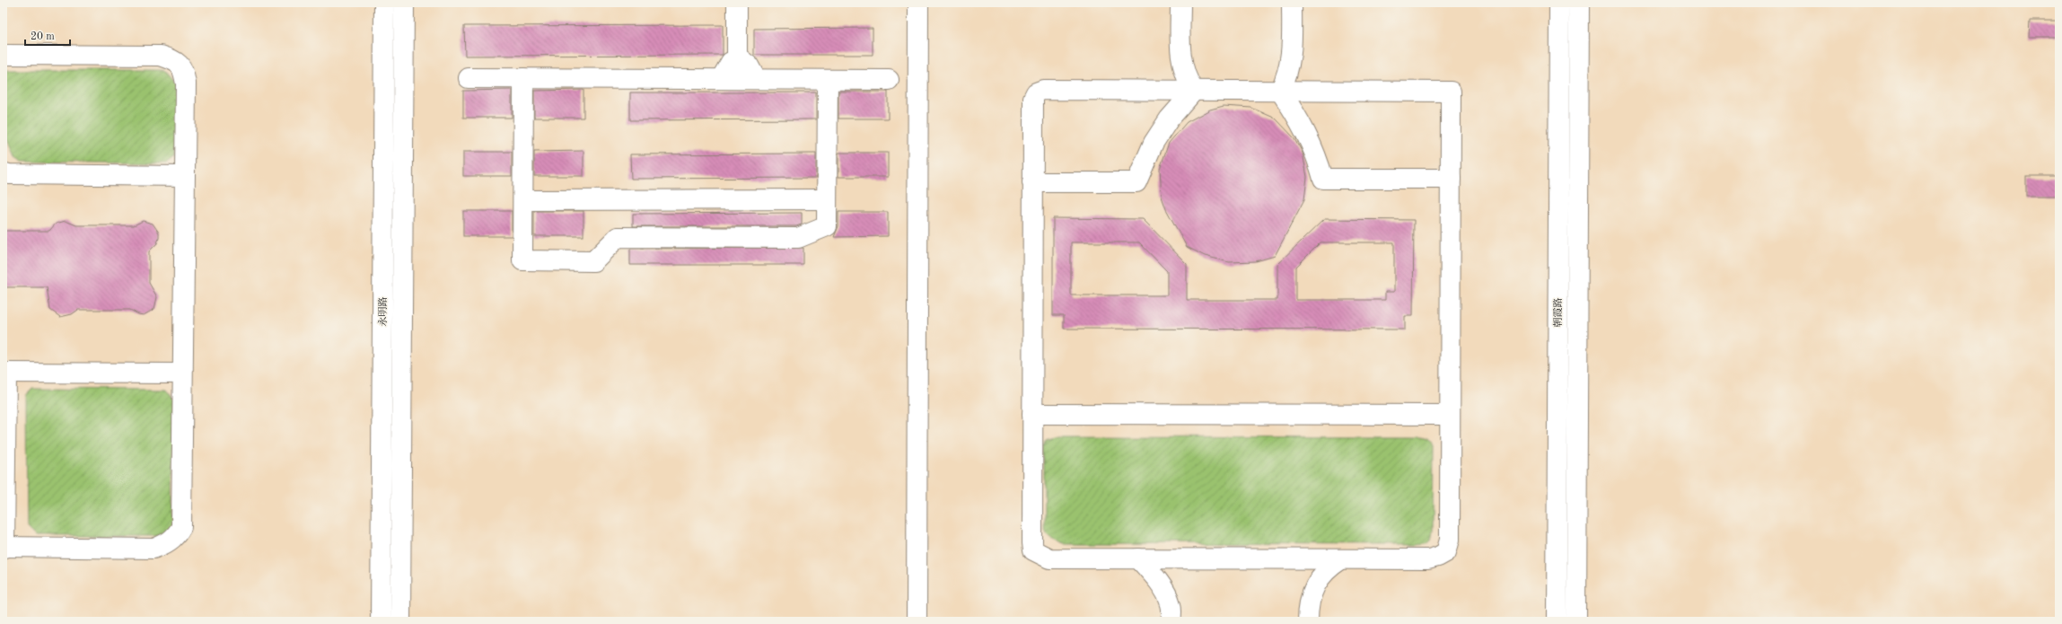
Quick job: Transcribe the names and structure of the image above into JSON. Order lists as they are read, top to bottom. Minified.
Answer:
{"streets":{"street":["永明路","朝霞路"]},"scale_bar":"20 m"}
